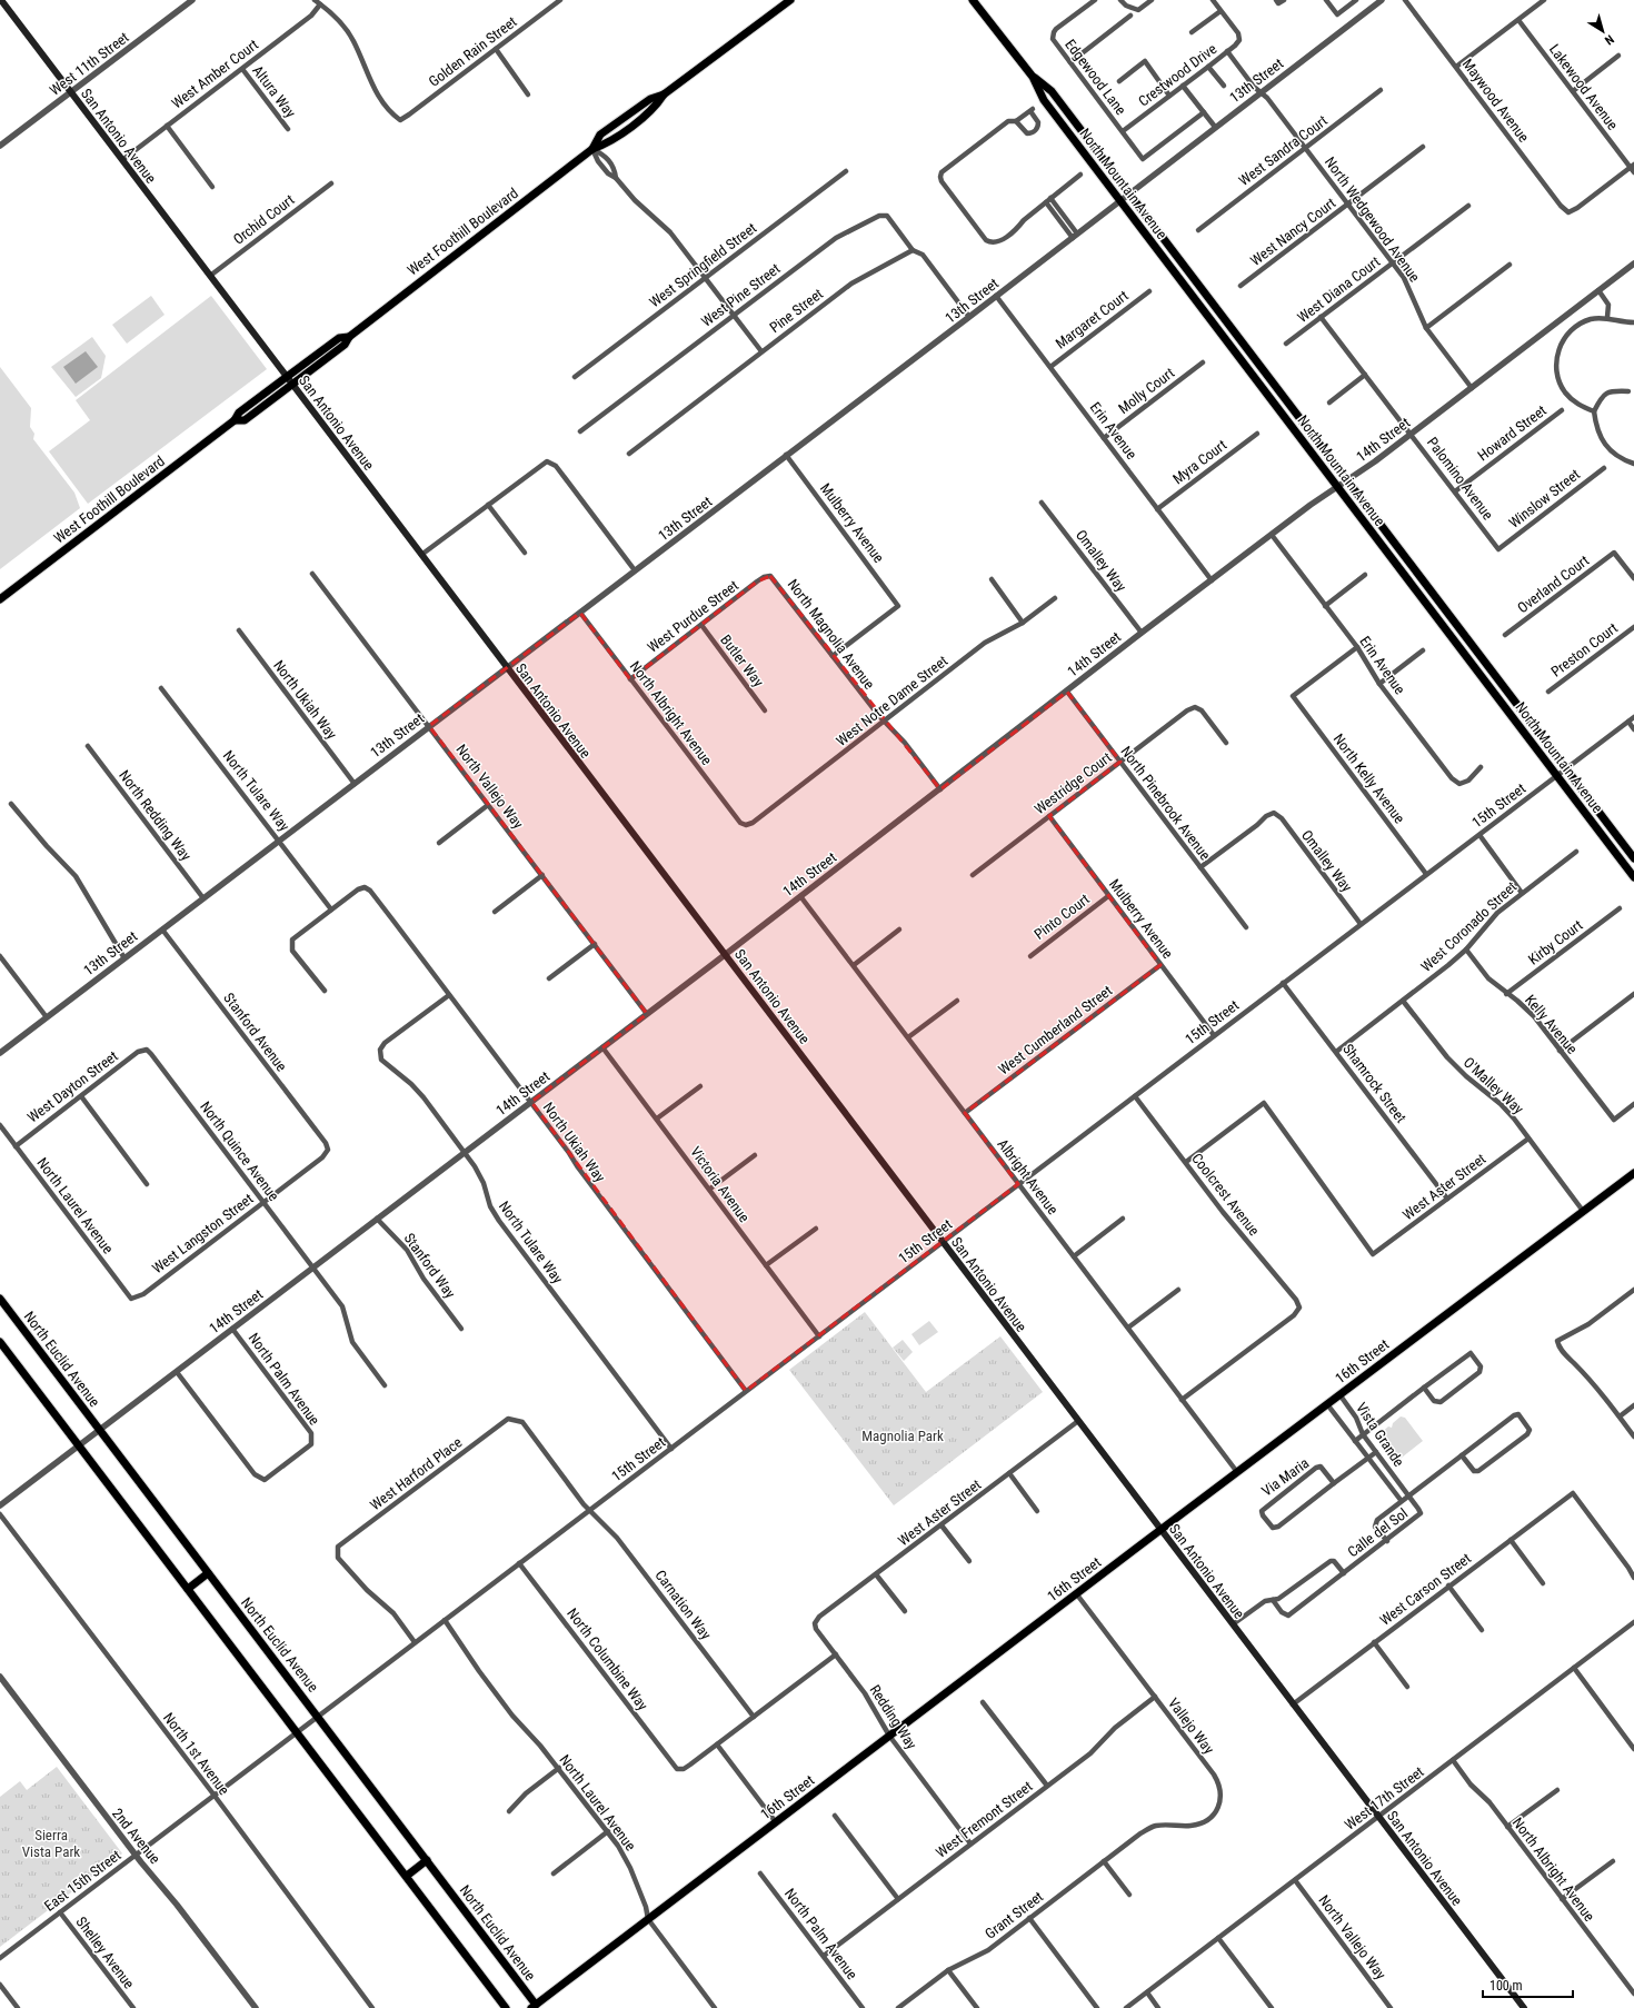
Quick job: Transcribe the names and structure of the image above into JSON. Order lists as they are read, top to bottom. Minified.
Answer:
{"streets":{"main road":["San Antonio Avenue","North Mountain Avenue","West Foothill Boulevard","North Euclid Avenue","16th Street"],"street":["Golden Rain Street","West 11th Street","West Amber Court","Crestwood Drive","Edgewood Lane","13th Street","Lakewood Avenue","Altura Way","Maywood Avenue","West Sandra Court","Orchid Court","North Wedgewood Avenue","West Nancy Court","West Springfield Street","West Diana Court","West Pine Street","Pine Street","Margaret Court","Molly Court","Erin Avenue","Howard Street","14th Street","Myra Court","Palomino Avenue","Winslow Street","Mulberry Avenue","Omalley Way","Overland Court","West Purdue Street","North Magnolia Avenue","Preston Court","Butler Way","North Ukiah Way","West Notre Dame Street","North Albright Avenue","North Kelly Avenue","Westridge Court","North Vallejo Way","North Tulare Way","North Pinebrook Avenue","15th Street","North Redding Way","Pinto Court","West Coronado Street","Kirby Court","Kelly Avenue","West Cumberland Street","Stanford Avenue","Shamrock Street","O'Malley Way","West Dayton Street","North Quince Avenue","Albright Avenue","Victoria Avenue","West Aster Street","Coolcrest Avenue","North Laurel Avenue","West Langston Street","Stanford Way","North Palm Avenue","Vista Grande","West Harford Place","Via Maria","Calle del Sol","West Carson Street","Carnation Way","North Columbine Way","Redding Way","Vallejo Way","North 1st Avenue","West 17th Street","West Fremont Street","2nd Avenue","East 15th Street","Grant Street","Shelley Avenue"]},"crossings":[["Golden Rain Street","West Amber Court"],["West 11th Street","San Antonio Avenue"],["West Amber Court","Altura Way"],["West Amber Court","San Antonio Avenue"],["Crestwood Drive","Edgewood Lane"],["Crestwood Drive","North Wedgewood Avenue"],["13th Street","San Antonio Avenue"],["13th Street","North Mountain Avenue"],["13th Street","North Wedgewood Avenue"],["13th Street","Erin Avenue"],["13th Street","Mulberry Avenue"],["13th Street","North Ukiah Way"],["13th Street","North Albright Avenue"],["13th Street","North Vallejo Way"],["13th Street","North Tulare Way"],["13th Street","North Redding Way"],["13th Street","Stanford Avenue"],["Lakewood Avenue","Maywood Avenue"],["San Antonio Avenue","Orchid Court"],["San Antonio Avenue","West Foothill Boulevard"],["San Antonio Avenue","14th Street"],["San Antonio Avenue","15th Street"],["San Antonio Avenue","West Aster Street"],["San Antonio Avenue","16th Street"],["San Antonio Avenue","Calle del Sol"],["San Antonio Avenue","West Carson Street"],["San Antonio Avenue","West 17th Street"],["West Sandra Court","North Wedgewood Avenue"],["North Mountain Avenue","14th Street"],["North Mountain Avenue","15th Street"],["North Wedgewood Avenue","West Nancy Court"],["North Wedgewood Avenue","West Diana Court"],["North Wedgewood Avenue","14th Street"],["West Diana Court","Palomino Avenue"],["West Pine Street","Pine Street"],["Margaret Court","Erin Avenue"],["Molly Court","Erin Avenue"],["Erin Avenue","14th Street"],["Erin Avenue","Myra Court"],["Erin Avenue","North Kelly Avenue"],["Howard Street","Palomino Avenue"],["14th Street","Palomino Avenue"],["14th Street","Omalley Way"],["14th Street","North Magnolia Avenue"],["14th Street","North Ukiah Way"],["14th Street","North Vallejo Way"],["14th Street","North Tulare Way"],["14th Street","North Pinebrook Avenue"],["14th Street","North Quince Avenue"],["14th Street","Albright Avenue"],["14th Street","Victoria Avenue"],["14th Street","Stanford Way"],["14th Street","North Euclid Avenue"],["14th Street","North Palm Avenue"],["Palomino Avenue","Winslow Street"],["Mulberry Avenue","North Magnolia Avenue"],["Mulberry Avenue","Westridge Court"],["Mulberry Avenue","15th Street"],["Mulberry Avenue","Pinto Court"],["Mulberry Avenue","West Cumberland Street"],["Omalley Way","North Pinebrook Avenue"],["Omalley Way","15th Street"],["West Purdue Street","North Magnolia Avenue"],["West Purdue Street","Butler Way"],["West Purdue Street","North Albright Avenue"],["North Magnolia Avenue","West Notre Dame Street"],["North Ukiah Way","North Tulare Way"],["North Ukiah Way","15th Street"],["West Notre Dame Street","North Albright Avenue"],["North Albright Avenue","West 17th Street"],["North Kelly Avenue","15th Street"],["Westridge Court","North Pinebrook Avenue"],["North Vallejo Way","West 17th Street"],["North Tulare Way","15th Street"],["15th Street","Shamrock Street"],["15th Street","Albright Avenue"],["15th Street","Victoria Avenue"],["15th Street","Coolcrest Avenue"],["15th Street","North Laurel Avenue"],["15th Street","North Euclid Avenue"],["15th Street","West Harford Place"],["15th Street","Carnation Way"],["15th Street","North Columbine Way"],["15th Street","East 15th Street"],["West Coronado Street","Kelly Avenue"],["West Coronado Street","Shamrock Street"],["West Coronado Street","O'Malley Way"],["Kirby Court","Kelly Avenue"],["West Cumberland Street","Albright Avenue"],["Stanford Avenue","West Langston Street"],["Shamrock Street","West Aster Street"],["O'Malley Way","West Aster Street"],["O'Malley Way","16th Street"],["West Dayton Street","North Quince Avenue"],["West Dayton Street","North Laurel Avenue"],["North Quince Avenue","West Langston Street"],["Albright Avenue","Coolcrest Avenue"],["Albright Avenue","16th Street"],["West Aster Street","Coolcrest Avenue"],["West Aster Street","Redding Way"],["North Laurel Avenue","West Langston Street"],["North Laurel Avenue","16th Street"],["North Euclid Avenue","16th Street"],["16th Street","Vista Grande"],["16th Street","Redding Way"],["16th Street","Vallejo Way"],["North Palm Avenue","West Fremont Street"],["Vista Grande","Via Maria"],["Vista Grande","Calle del Sol"],["West Harford Place","Carnation Way"],["Redding Way","West Fremont Street"],["Vallejo Way","West Fremont Street"],["Vallejo Way","Grant Street"],["North 1st Avenue","East 15th Street"],["2nd Avenue","East 15th Street"],["East 15th Street","Shelley Avenue"]],"parks":["Magnolia Park","Sierra Vista Park"],"scale_bar":"100 m","north":"bottom right"}
